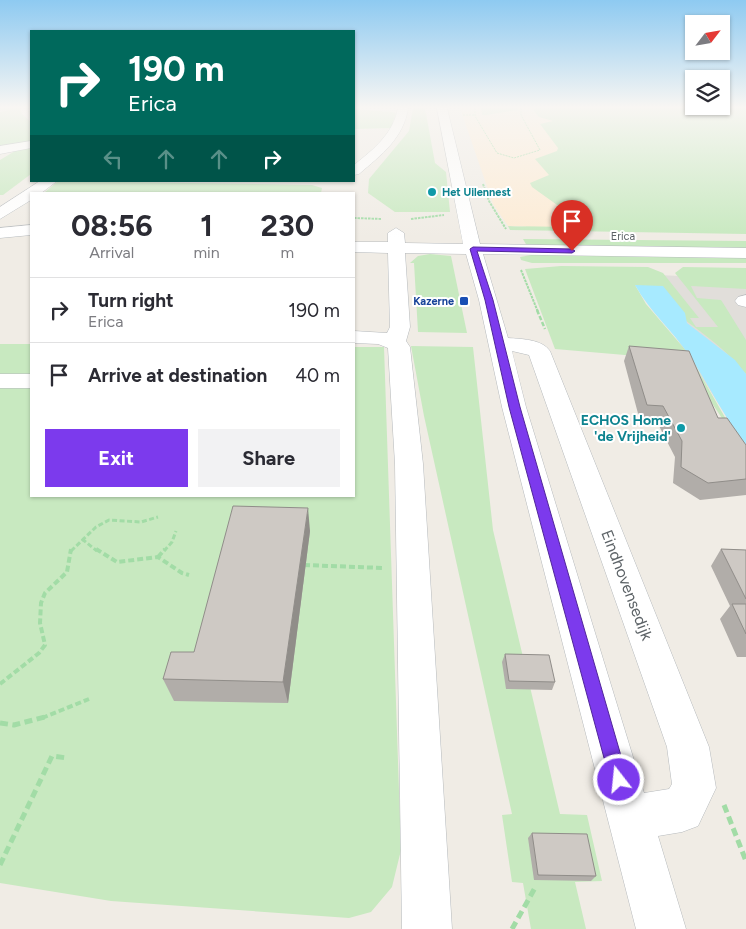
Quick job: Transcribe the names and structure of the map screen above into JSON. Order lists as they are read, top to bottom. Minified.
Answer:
{"streets":{"street":["Erica","Eindhovensedijk"]},"places":{"other":["Het Uilennest","ECHOS Home 'de Vrijheid'"],"transit":["Kazerne"]},"north":"top right","page":{"turn":["190 m","Erica"],"eta":["08:56","Arrival","1","min","230","m"],"list":[{"name":"Turn right","note":"Erica","value":"190 m"},{"name":"Arrive at destination","value":"40 m"}],"buttons":["Exit","Share"]}}
